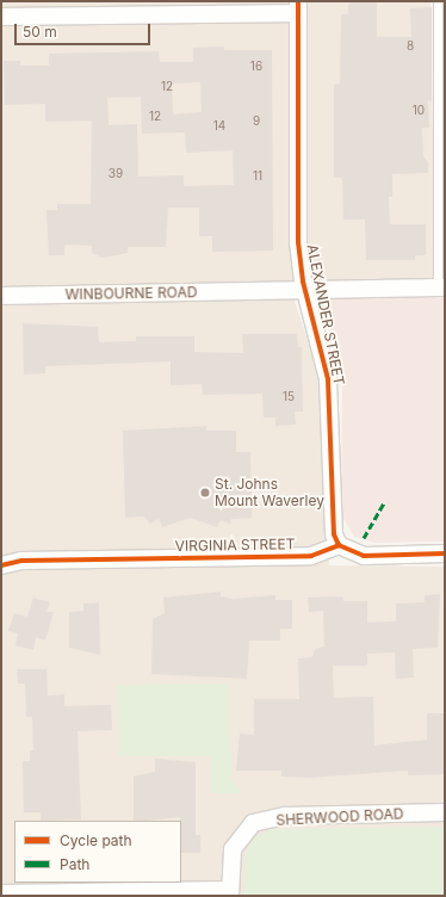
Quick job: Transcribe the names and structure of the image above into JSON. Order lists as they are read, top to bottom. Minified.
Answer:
{"streets":{"street":["WINBOURNE ROAD","ALEXANDER STREET","VIRGINIA STREET","SHERWOOD ROAD"]},"crossings":[["WINBOURNE ROAD","ALEXANDER STREET"],["ALEXANDER STREET","VIRGINIA STREET"]],"places":["St. Johns Mount Waverley"],"house_numbers":["8","16","12","10","12","9","14","39","11","15"],"legend":["Cycle path","Path"],"scale_bar":"50 m"}
